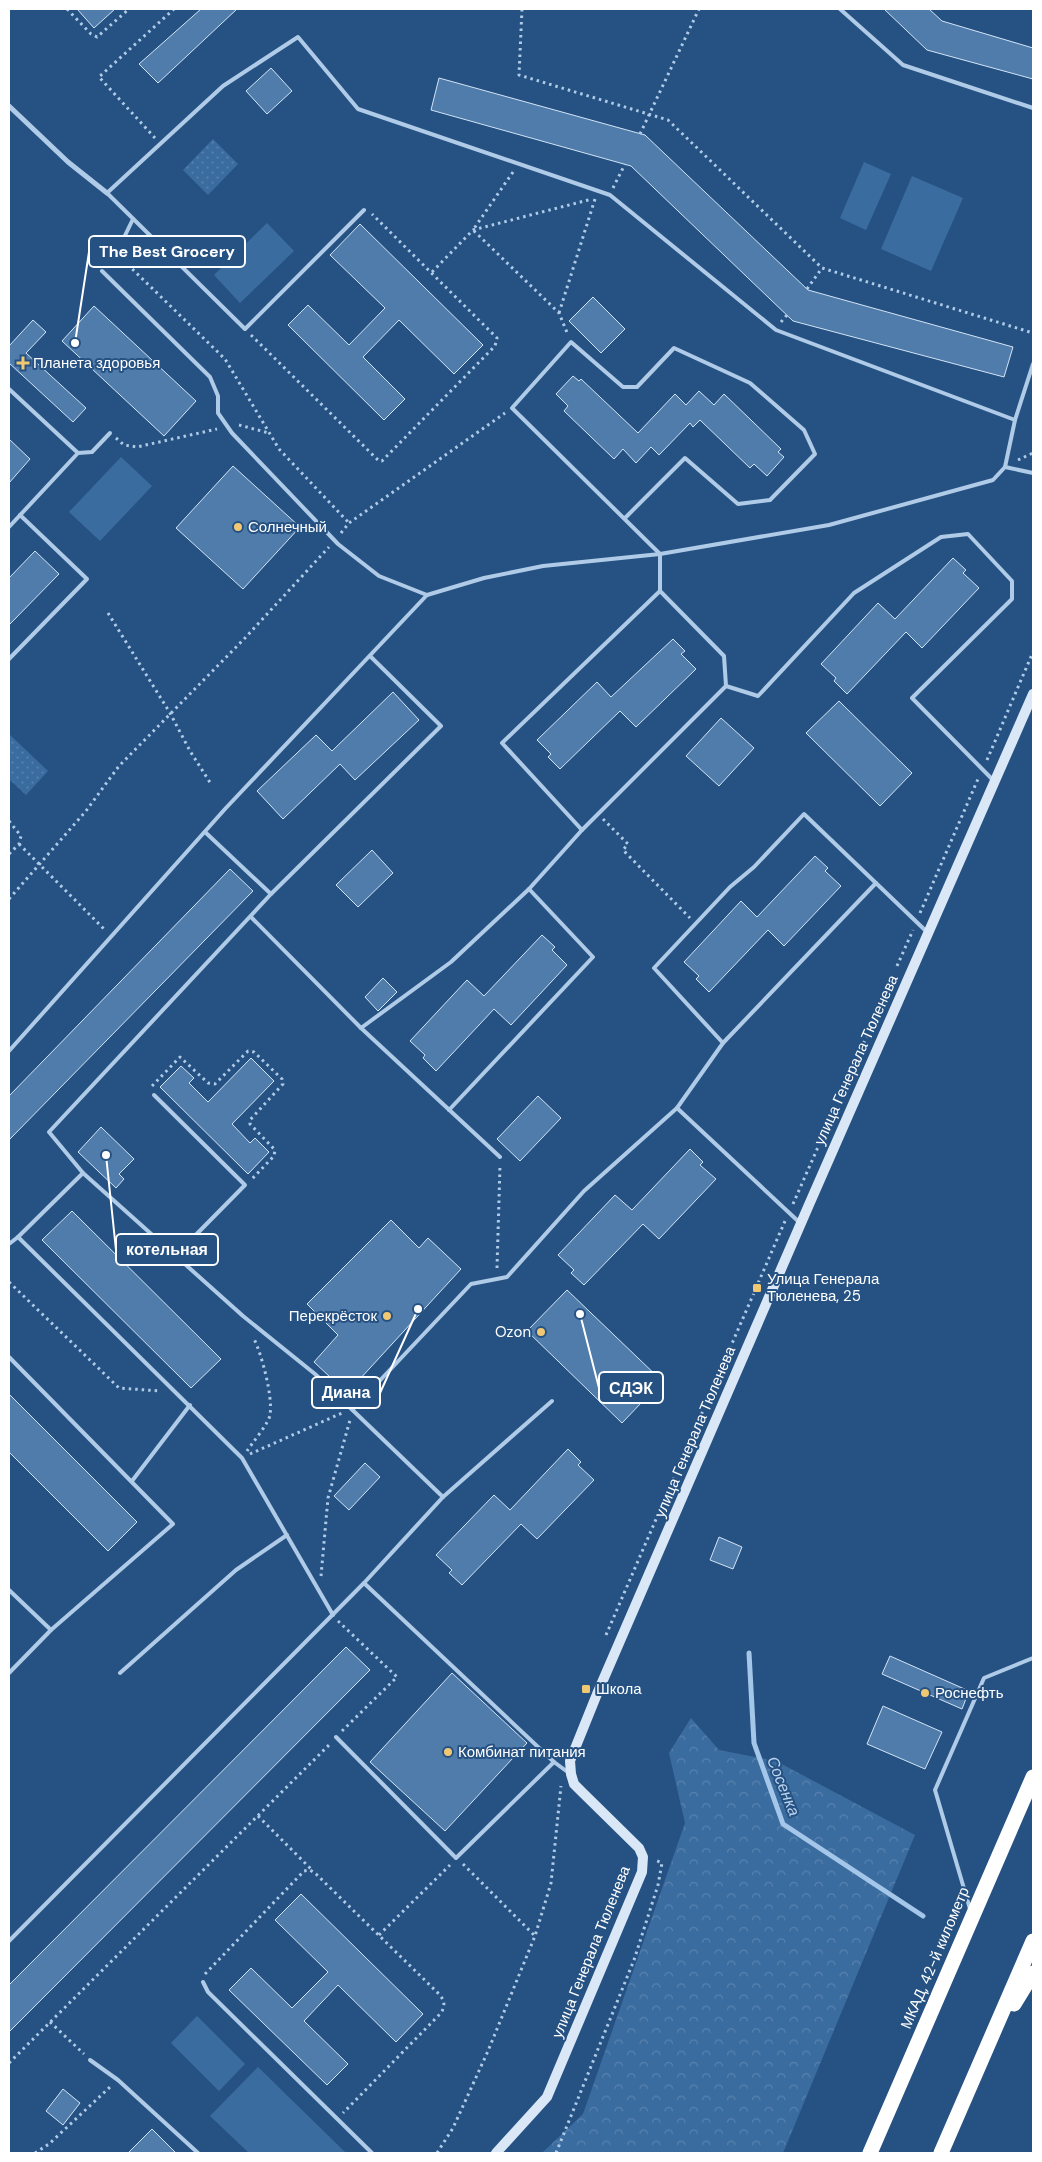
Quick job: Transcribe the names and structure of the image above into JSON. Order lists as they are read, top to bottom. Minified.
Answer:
{"streets":{"highway":["МКАД, 42-й километр"],"street":["улица Генерала Тюленева"]},"water":["Сосенка"],"places":{"other":["The Best Grocery","Солнечный","котельная","Диана","СДЭК","Перекрёсток","Ozon","Роснефть","Комбинат питания"],"health":["Планета здоровья"],"transit":["Улица Генерала Тюленева, 25","Школа"]}}
